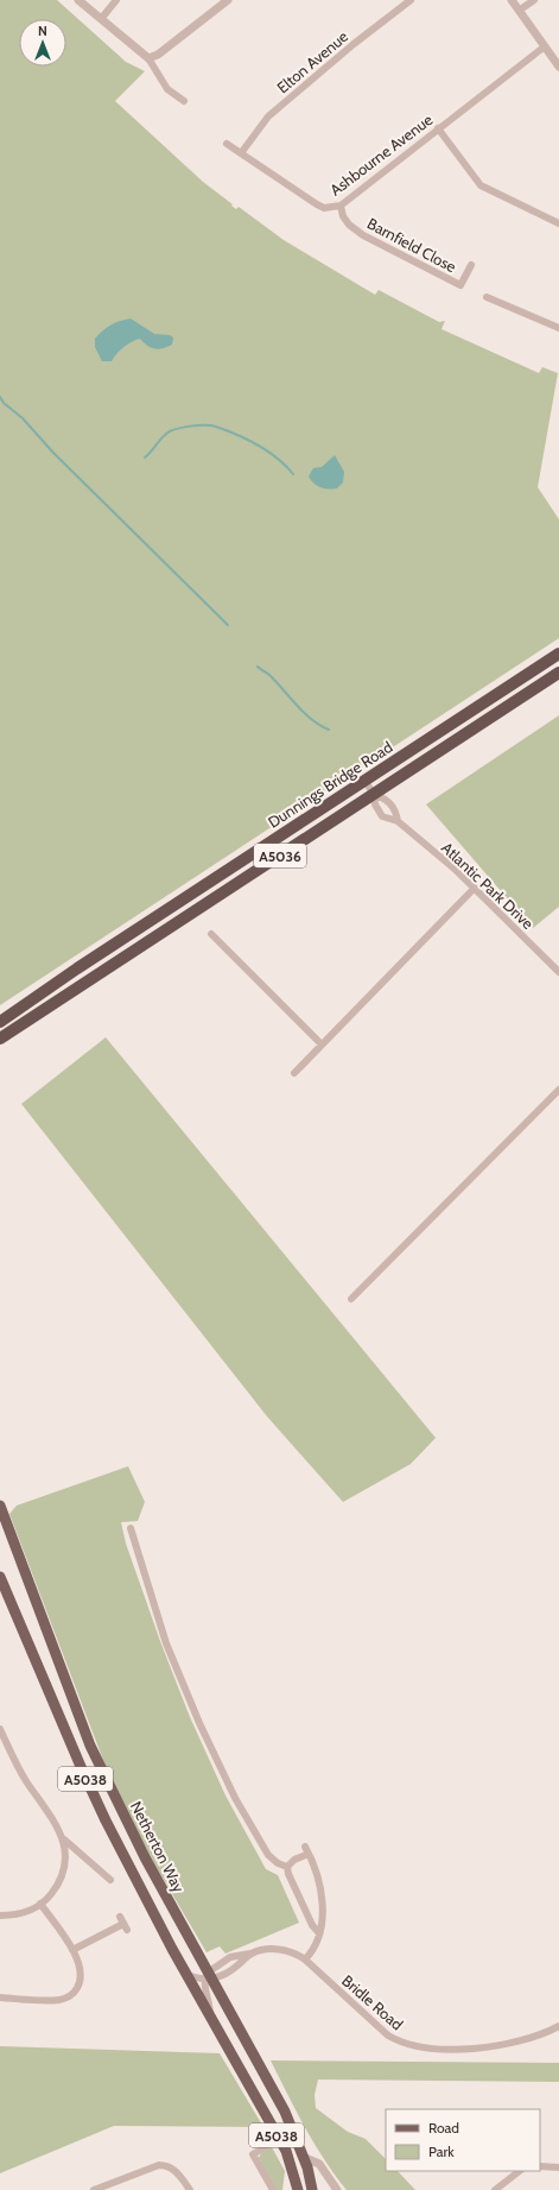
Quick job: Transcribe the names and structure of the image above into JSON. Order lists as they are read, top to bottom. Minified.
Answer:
{"streets":{"highway":["Dunnings Bridge Road","A5036"],"main road":["A5038","Netherton Way"],"street":["Elton Avenue","Ashbourne Avenue","Barnfield Close","Atlantic Park Drive","Bridle Road"]},"crossings":[["Elton Avenue","Ashbourne Avenue"],["Ashbourne Avenue","Barnfield Close"],["Dunnings Bridge Road","Atlantic Park Drive"],["Netherton Way","Bridle Road"]],"legend":["Road","Park"],"north":"top"}
